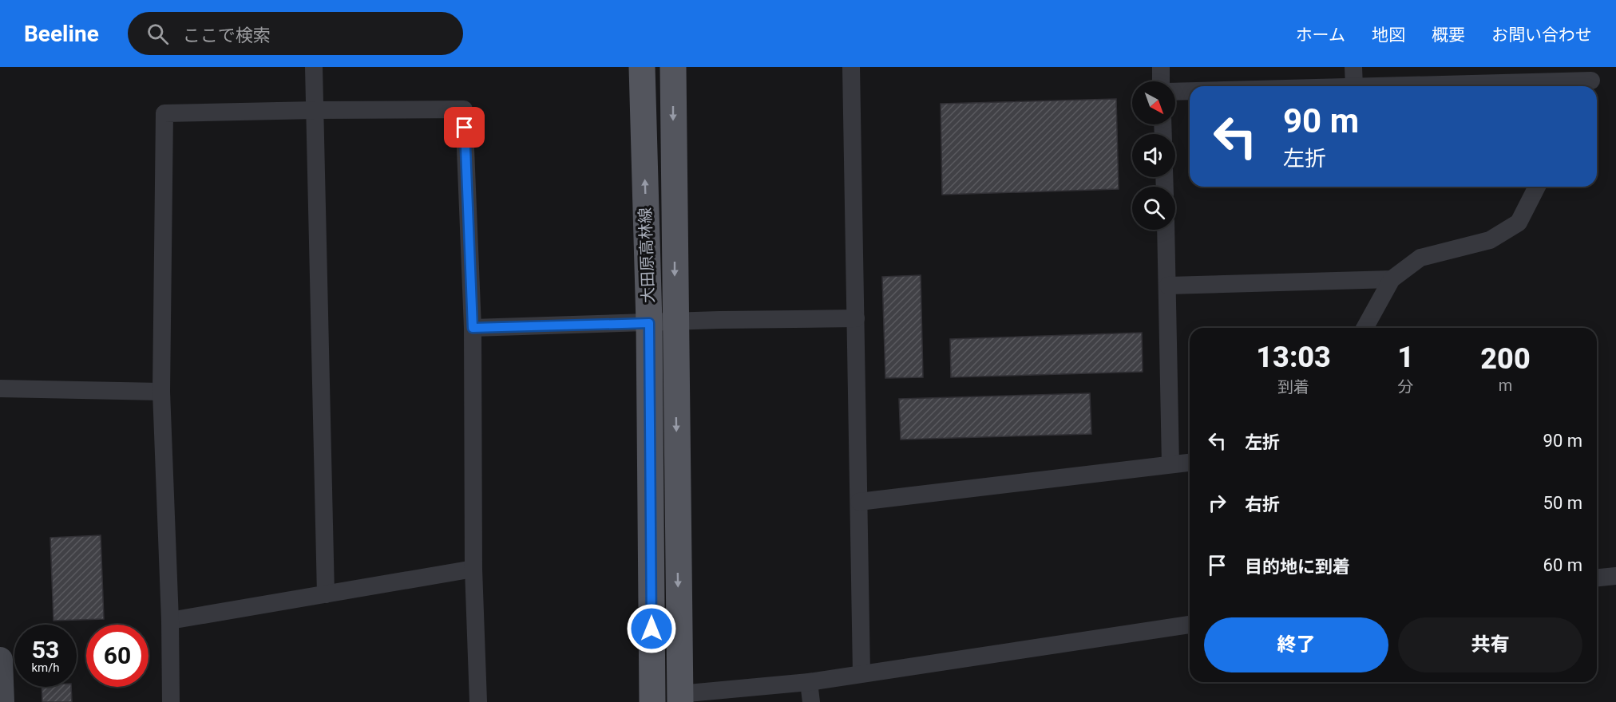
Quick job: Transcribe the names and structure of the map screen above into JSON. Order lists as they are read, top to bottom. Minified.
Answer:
{"streets":{"main road":["大田原高林線"]},"north":"bottom right","page":{"header":"Beeline","search":"ここで検索","nav":["ホーム","地図","概要","お問い合わせ"],"turn":["90 m","左折"],"eta":["13:03","到着","1","分","200","m"],"list":[{"name":"左折","value":"90 m"},{"name":"右折","value":"50 m"},{"name":"目的地に到着","value":"60 m"}],"buttons":["終了","共有"],"speed":"53 km/h","limit":"60"}}
